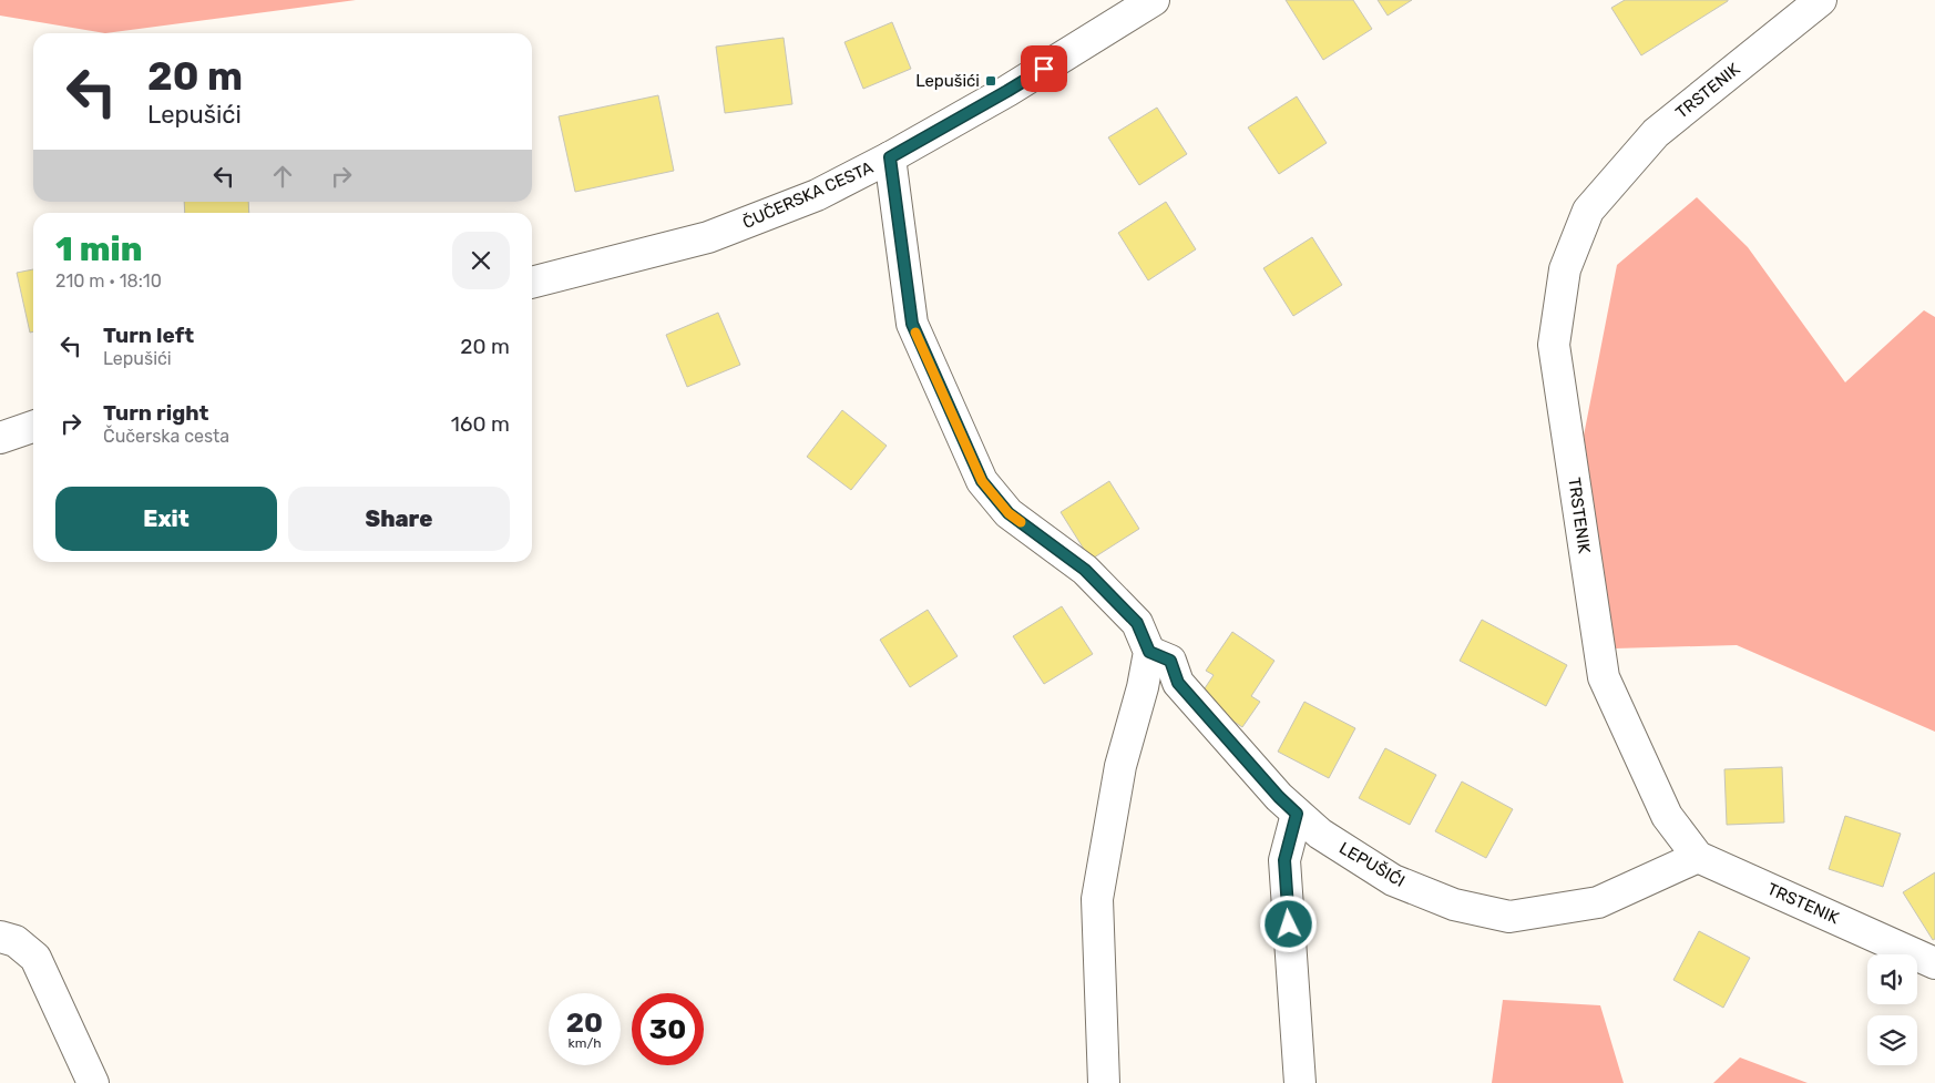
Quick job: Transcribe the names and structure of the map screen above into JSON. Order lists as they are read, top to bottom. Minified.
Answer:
{"streets":{"street":["TRSTENIK","ČUČERSKA CESTA","LEPUŠIĆI"]},"crossings":[["TRSTENIK","LEPUŠIĆI"]],"places":{"transit":["Lepušići"]},"page":{"turn":["20 m","Lepušići"],"heading":["1 min","210 m · 18:10"],"list":[{"name":"Turn left","note":"Lepušići","value":"20 m"},{"name":"Turn right","note":"Čučerska cesta","value":"160 m"}],"buttons":["Exit","Share"],"speed":"20 km/h","limit":"30"}}
